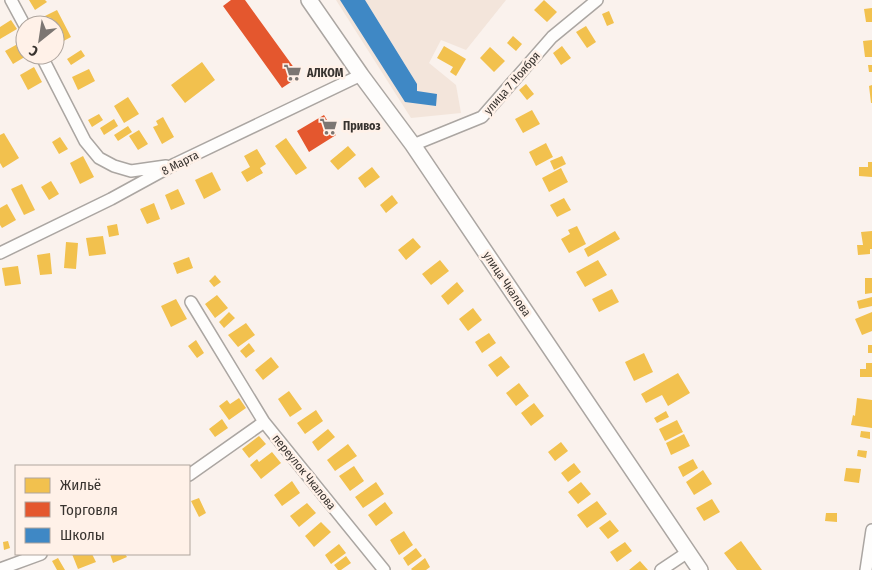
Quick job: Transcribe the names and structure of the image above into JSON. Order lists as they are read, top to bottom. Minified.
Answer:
{"streets":{"street":["улица 7 Ноября","8 Марта","улица Чкалова","переулок Чкалова"]},"crossings":[["улица 7 Ноября","улица Чкалова"],["8 Марта","улица Чкалова"]],"places":{"supermarket":["АЛКОМ","Привоз"]},"legend":["Жильё","Торговля","Школы"],"north":"bottom left"}
